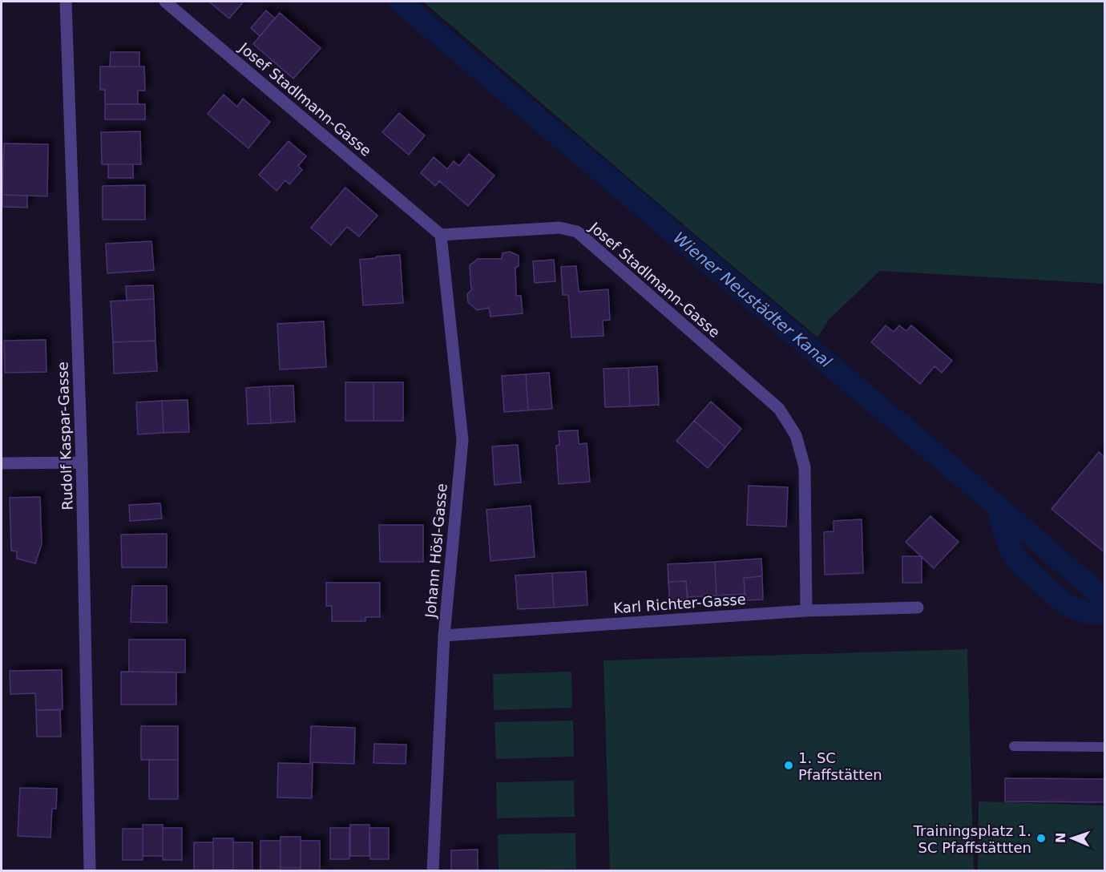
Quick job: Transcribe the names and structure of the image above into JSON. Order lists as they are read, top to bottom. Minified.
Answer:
{"streets":{"street":["Josef Stadlmann-Gasse","Rudolf Kaspar-Gasse","Johann Hösl-Gasse","Karl Richter-Gasse"]},"crossings":[["Josef Stadlmann-Gasse","Johann Hösl-Gasse"],["Josef Stadlmann-Gasse","Karl Richter-Gasse"],["Johann Hösl-Gasse","Karl Richter-Gasse"]],"water":["Wiener Neustädter Kanal"],"places":["1. SC Pfaffstätten","Trainingsplatz 1. SC Pfaffstättten"],"north":"left"}
